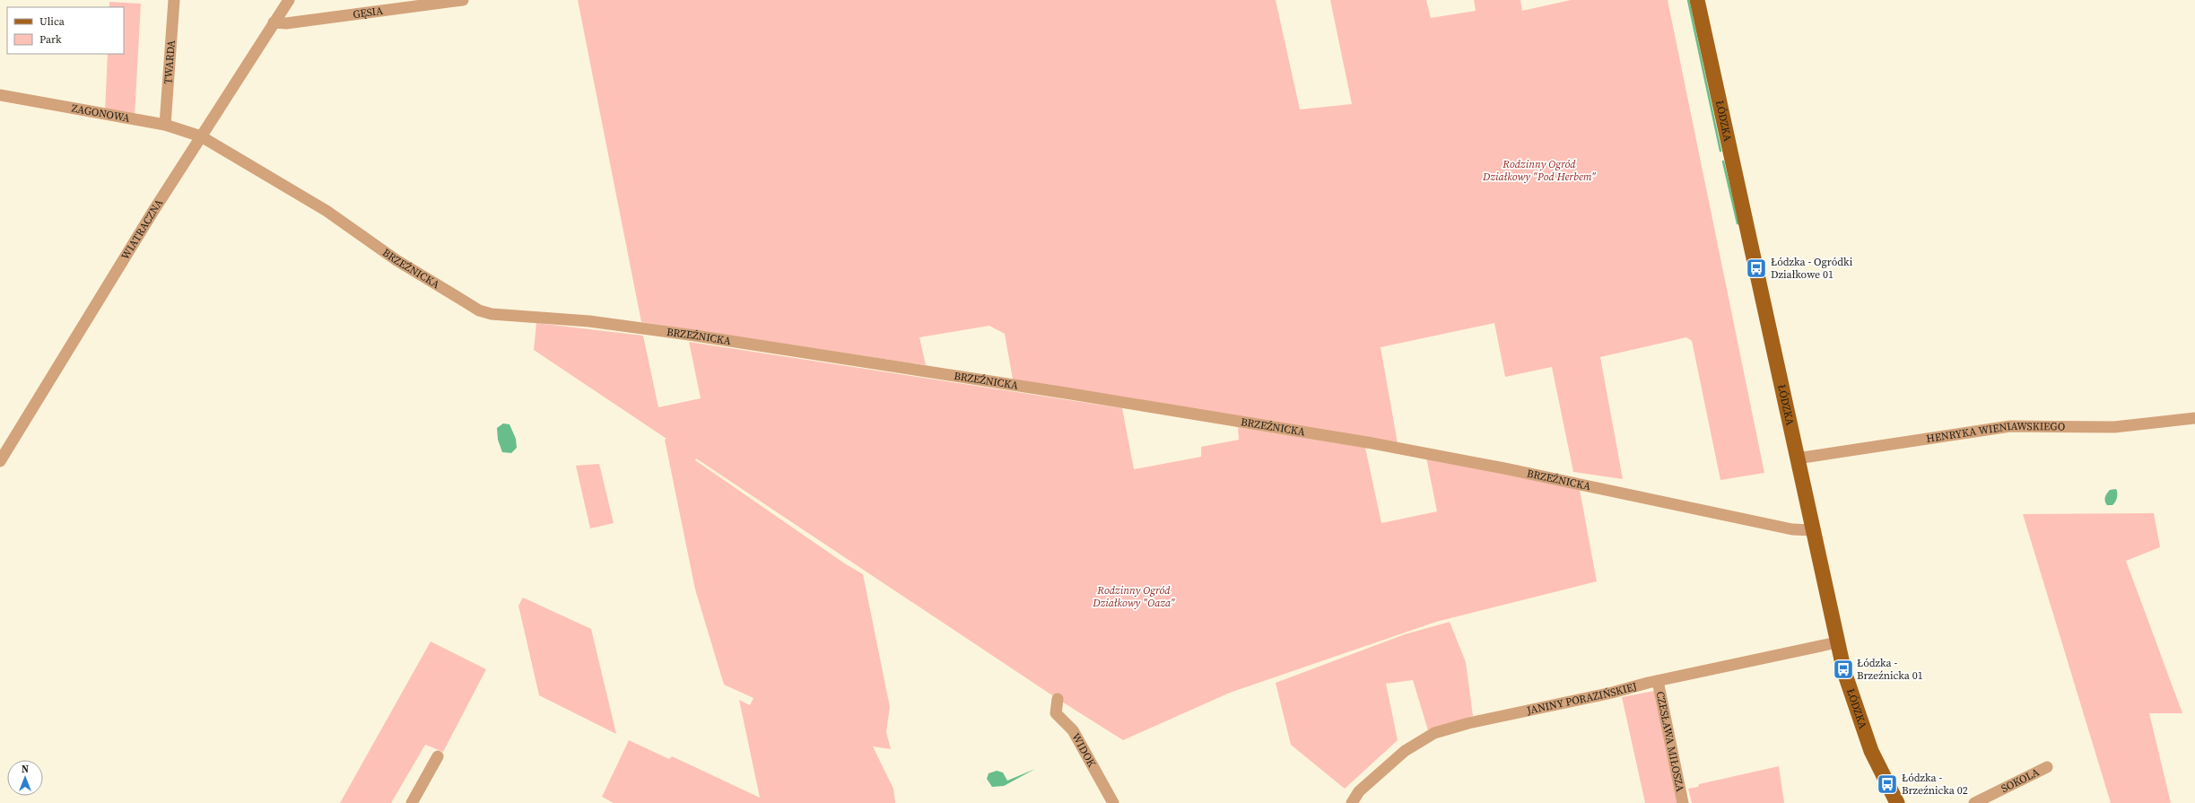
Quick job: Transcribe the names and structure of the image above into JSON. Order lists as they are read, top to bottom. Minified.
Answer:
{"streets":{"main road":["ŁÓDZKA"],"street":["GĘSIA","TWARDA","ZAGONOWA","WIATRACZNA","BRZEŹNICKA","HENRYKA WIENIAWSKIEGO","JANINY PORAZIŃSKIEJ","CZESŁAWA MIŁOSZA","WIDOK","SOKOLA"]},"crossings":[["GĘSIA","WIATRACZNA"],["TWARDA","ZAGONOWA"],["ZAGONOWA","WIATRACZNA"],["ZAGONOWA","BRZEŹNICKA"],["ŁÓDZKA","BRZEŹNICKA"],["ŁÓDZKA","HENRYKA WIENIAWSKIEGO"],["ŁÓDZKA","JANINY PORAZIŃSKIEJ"],["WIATRACZNA","BRZEŹNICKA"],["JANINY PORAZIŃSKIEJ","CZESŁAWA MIŁOSZA"]],"parks":["Rodzinny Ogród Działkowy \"Pod Herbem\"","Rodzinny Ogród Działkowy \"Oaza\""],"places":{"bus stop":["Łódzka - Ogródki Działkowe 01","Łódzka - Brzeźnicka 01","Łódzka - Brzeźnicka 02"]},"legend":["Ulica","Park"],"north":"top"}
